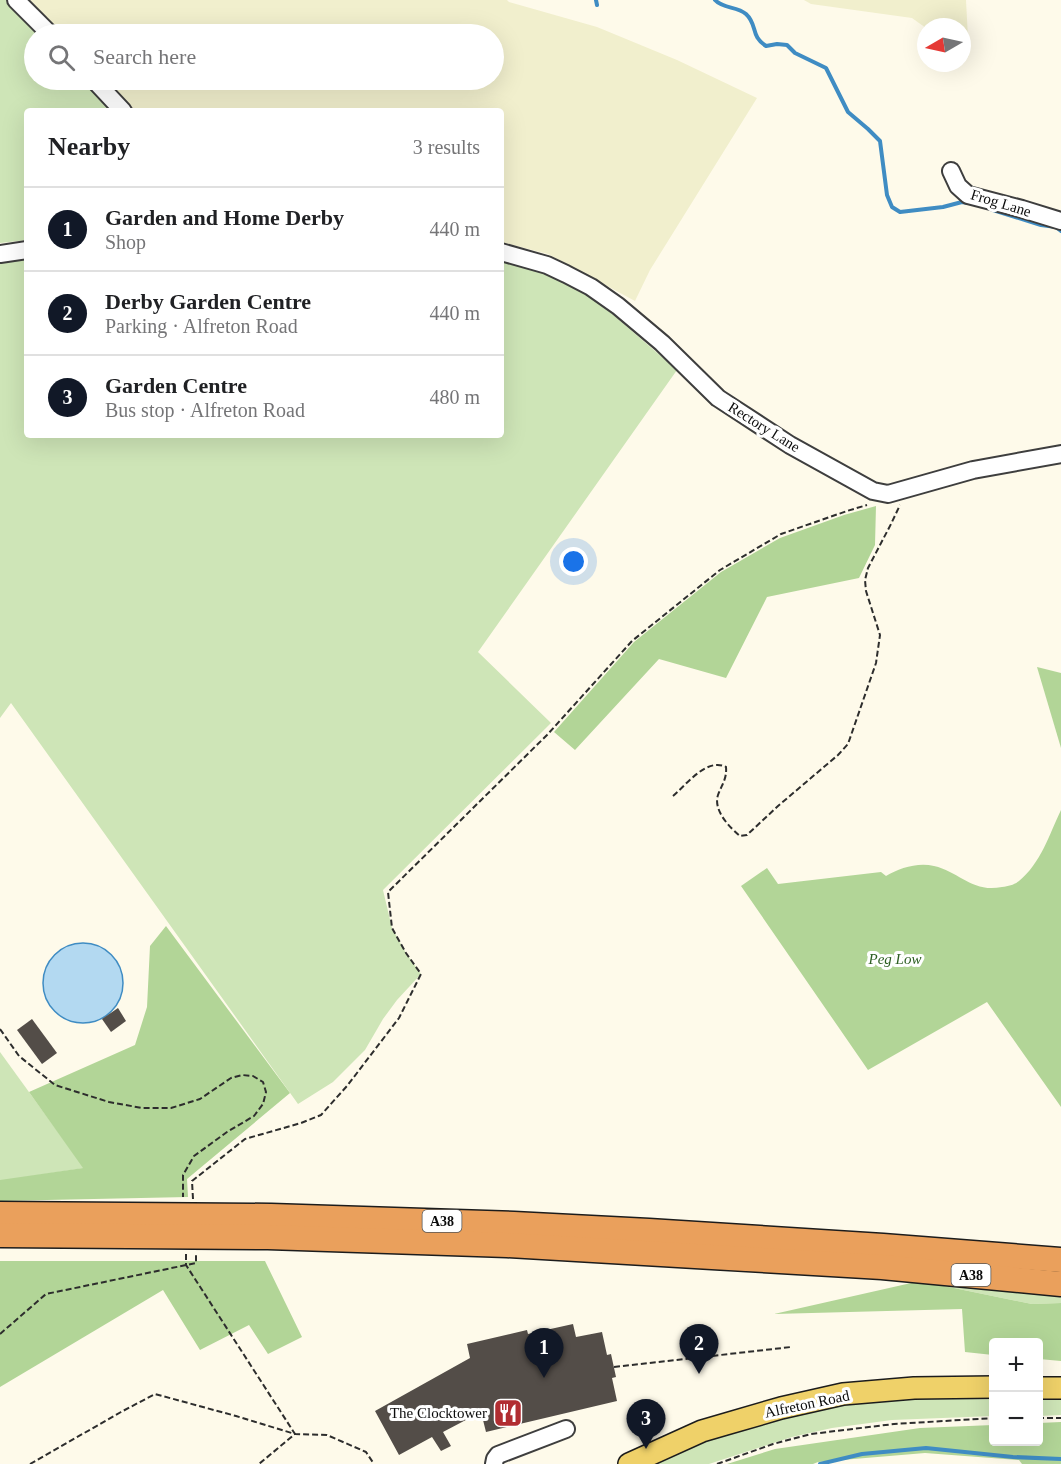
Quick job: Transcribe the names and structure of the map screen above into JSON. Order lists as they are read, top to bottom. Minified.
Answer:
{"streets":{"highway":["A38"],"main road":["Alfreton Road"],"street":["Frog Lane","Rectory Lane"]},"parks":["Peg Low"],"places":{"restaurant":["The Clocktower"]},"north":"left","page":{"search":"Search here","heading":["Nearby","3 results"],"list":[{"mark":"1","name":"Garden and Home Derby","note":"Shop","value":"440 m"},{"mark":"2","name":"Derby Garden Centre","note":"Parking · Alfreton Road","value":"440 m"},{"mark":"3","name":"Garden Centre","note":"Bus stop · Alfreton Road","value":"480 m"}],"pins":["2","1","3"],"map_buttons":["+","−"]}}
